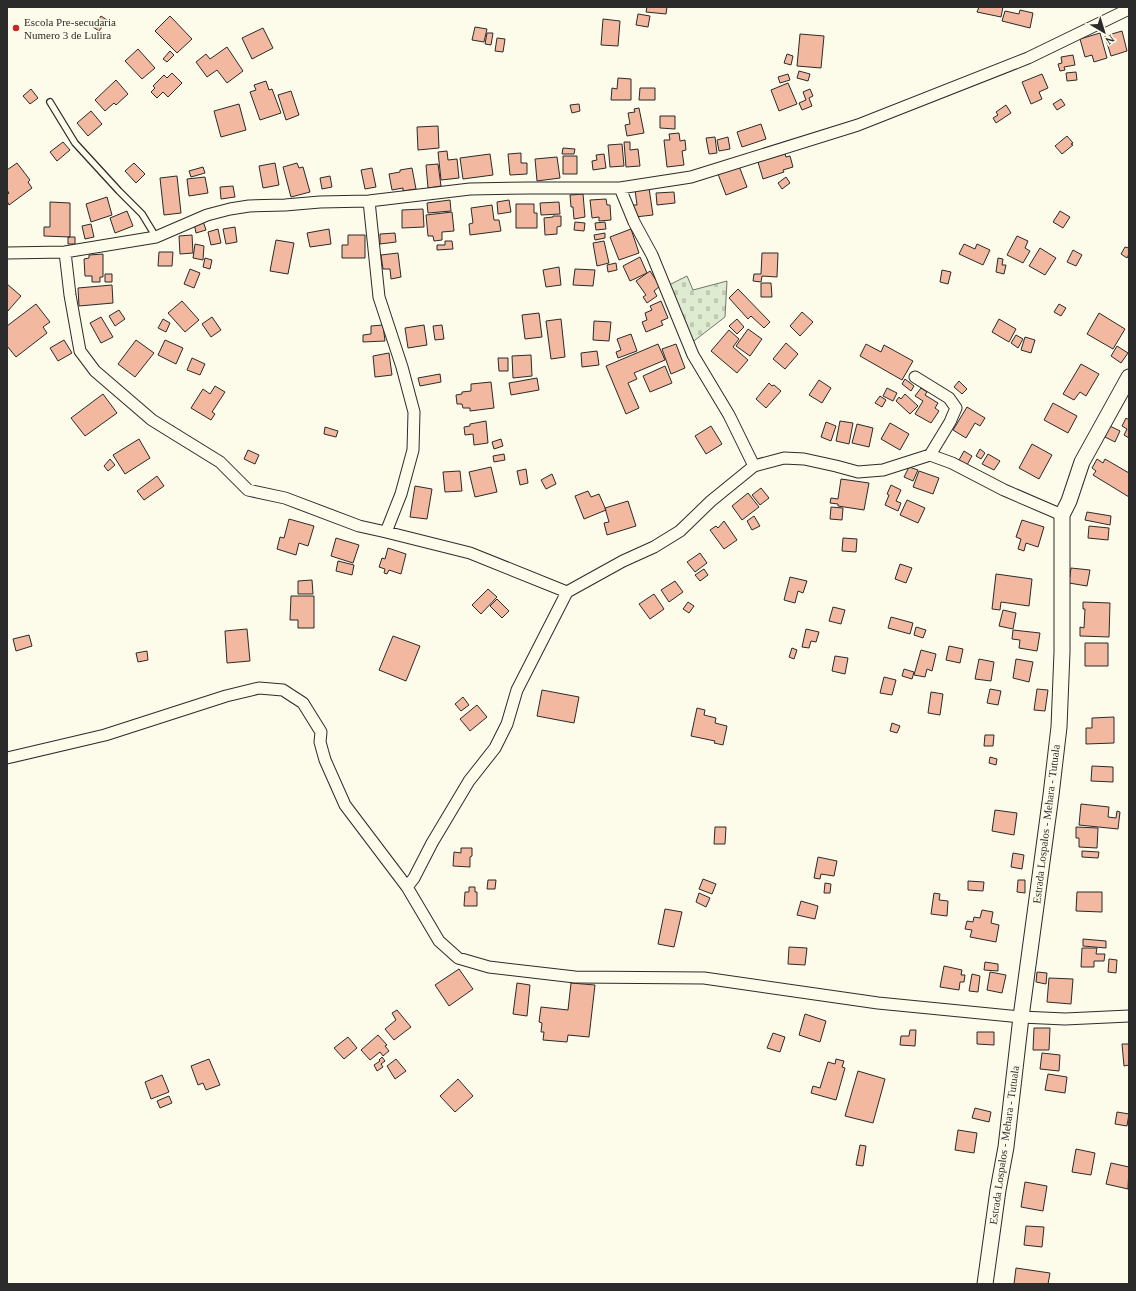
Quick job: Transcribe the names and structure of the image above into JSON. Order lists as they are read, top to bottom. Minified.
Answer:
{"streets":{"main road":["Estrada Lospalos - Mehara - Tutuala"]},"places":["Escola Pre-secudaria Numero 3 de Lulira"],"north":"bottom right"}
